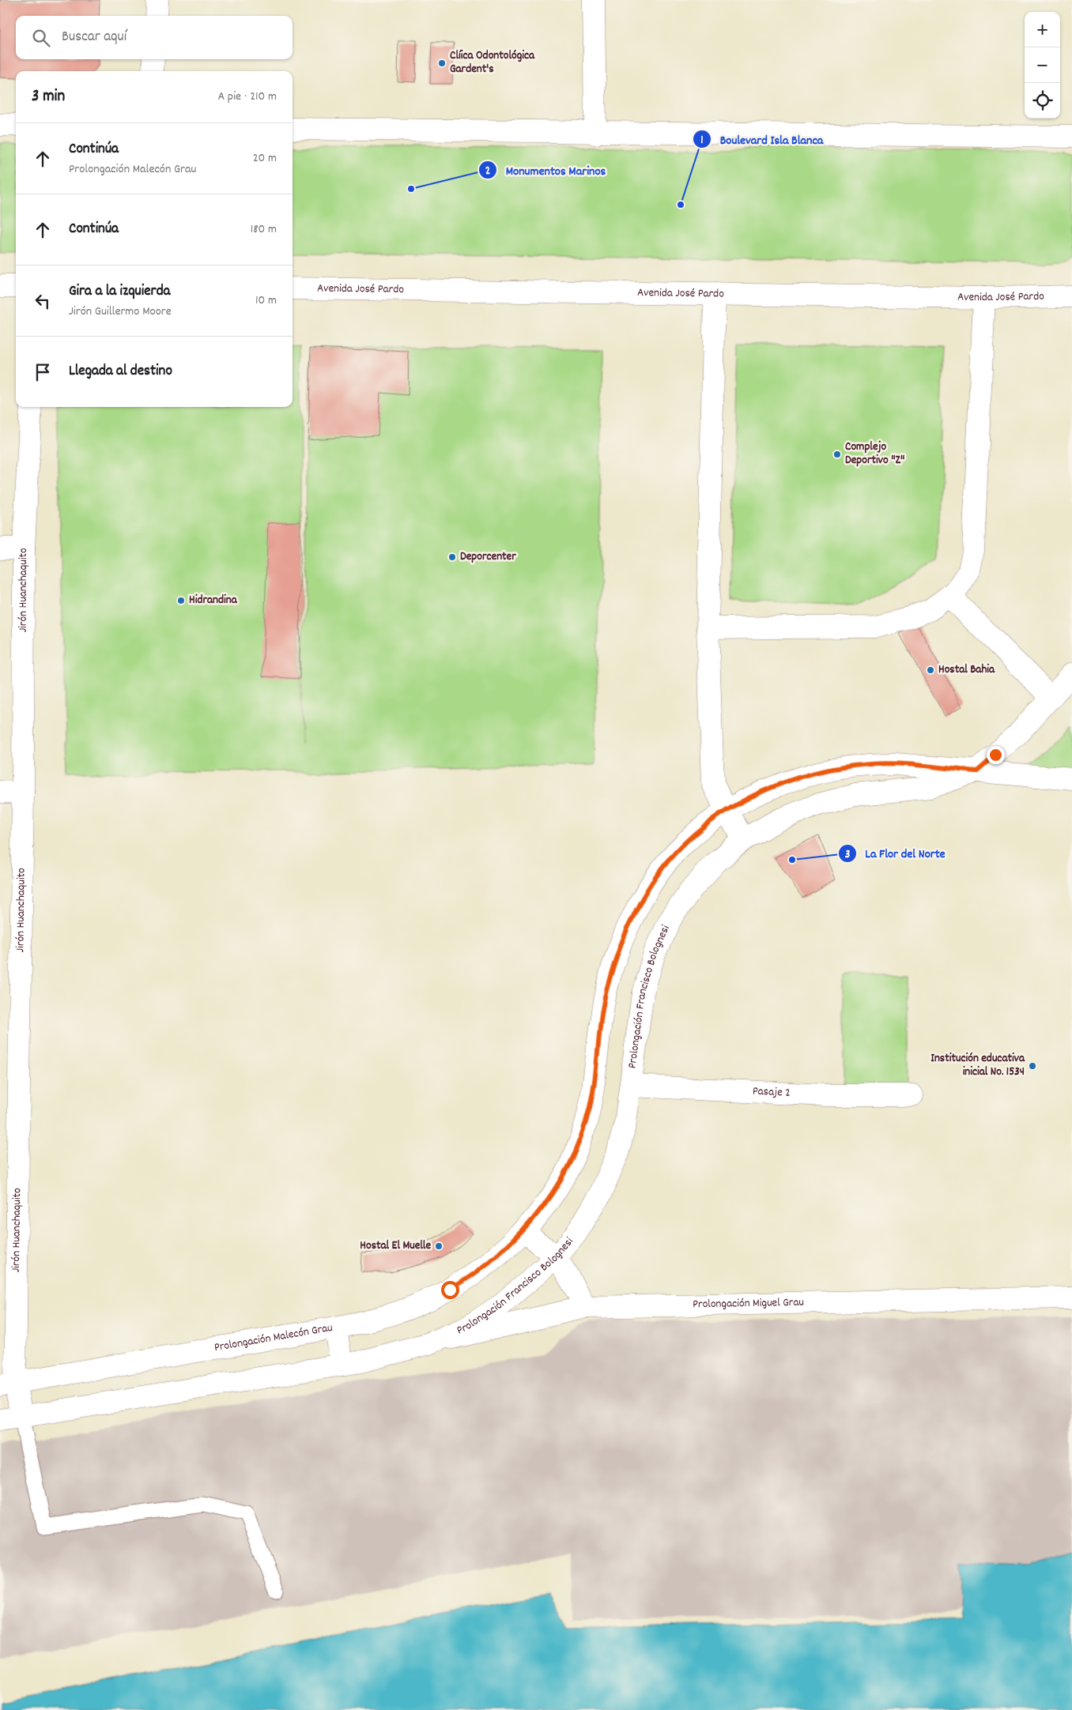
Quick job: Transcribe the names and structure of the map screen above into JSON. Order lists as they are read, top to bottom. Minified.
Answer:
{"streets":{"main road":["Avenida José Pardo","Jirón Huanchaquito","Prolongación Francisco Bolognesi","Pasaje 2","Prolongación Miguel Grau","Prolongación Malecón Grau"]},"crossings":[["Jirón Huanchaquito","Prolongación Malecón Grau"],["Prolongación Francisco Bolognesi","Pasaje 2"],["Prolongación Francisco Bolognesi","Prolongación Miguel Grau"],["Prolongación Francisco Bolognesi","Prolongación Malecón Grau"]],"places":["Clíica Odontológica Gardent's","Monumentos Marinos","Boulevard Isla Blanca","Complejo Deportivo \"Z\"","Deporcenter","Hidrandina","Hostal Bahia","La Flor del Norte","Institución educativa inicial No. 1534","Hostal El Muelle"],"page":{"map_buttons":["+","−"],"search":"Buscar aquí","heading":["3 min","A pie · 210 m"],"list":[["Continúa","Prolongación Malecón Grau","20 m"],["Continúa","180 m"],["Gira a la izquierda","Jirón Guillermo Moore","10 m"],"Llegada al destino"]}}
